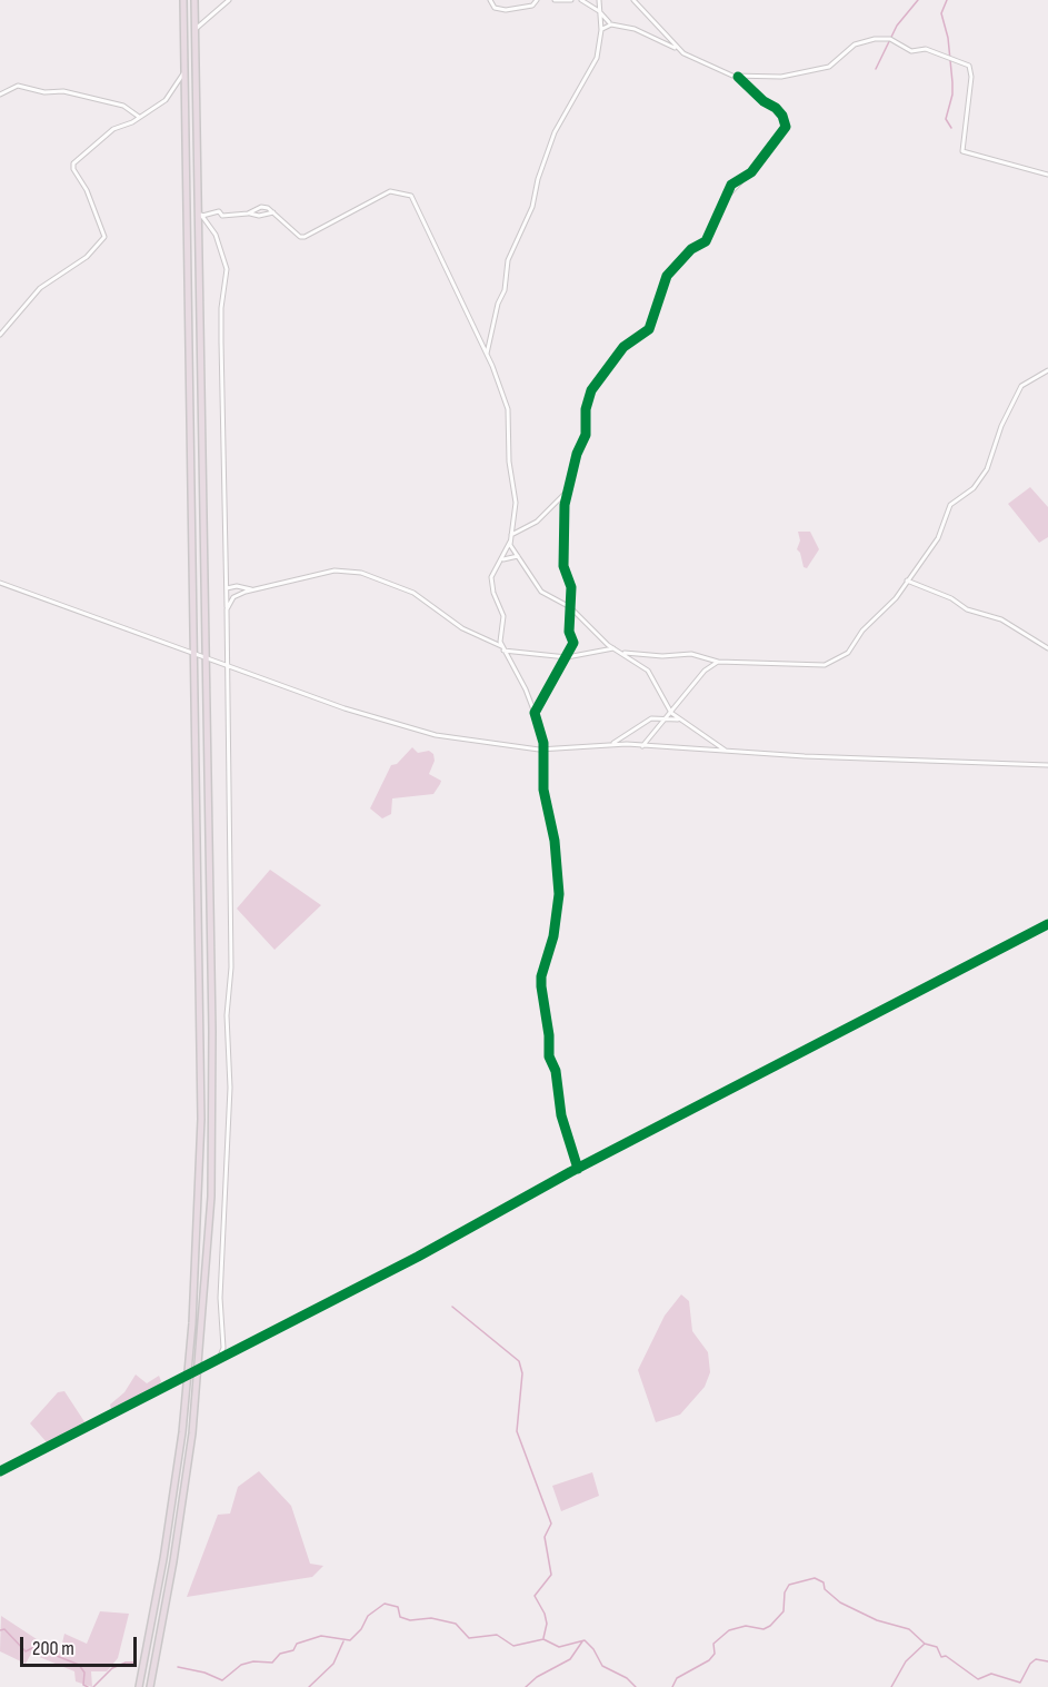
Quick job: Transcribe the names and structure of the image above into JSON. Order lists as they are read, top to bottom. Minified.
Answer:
{"scale_bar":"200 m"}
